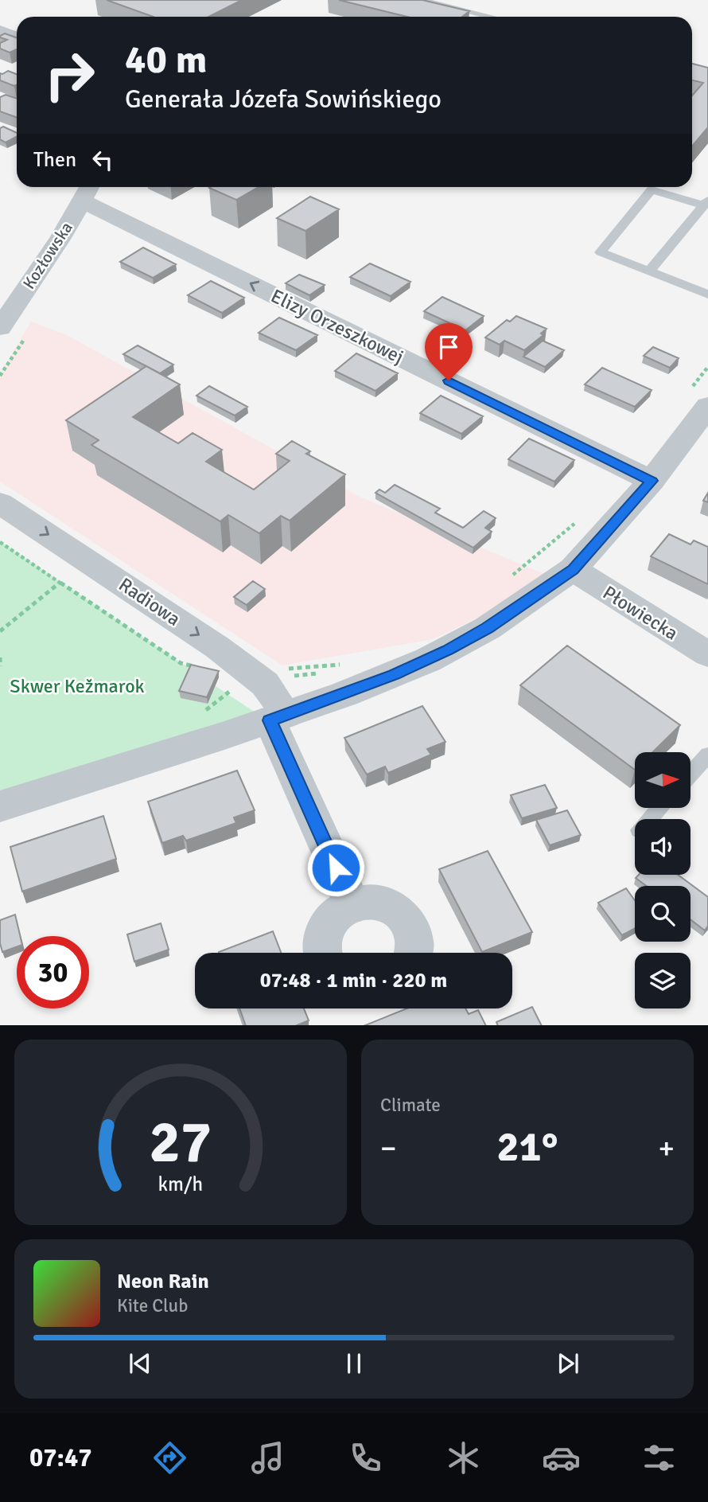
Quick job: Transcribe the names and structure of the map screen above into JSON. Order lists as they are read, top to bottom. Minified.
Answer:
{"streets":{"street":["Kozłowska","Elizy Orzeszkowej","Radiowa","Płowiecka"]},"crossings":[["Kozłowska","Elizy Orzeszkowej"]],"one_way":["Elizy Orzeszkowej","Radiowa"],"parks":["Skwer Kežmarok"],"north":"right","page":{"turn":["40 m","Generała Józefa Sowińskiego"],"then":"Then","limit":"30","trip":"07:48 · 1 min · 220 m","tile":"Climate","heat":["−","21°","+"],"song":["Neon Rain","Kite Club"],"tabs":"07:47","gauge":["27","km/h"]}}
